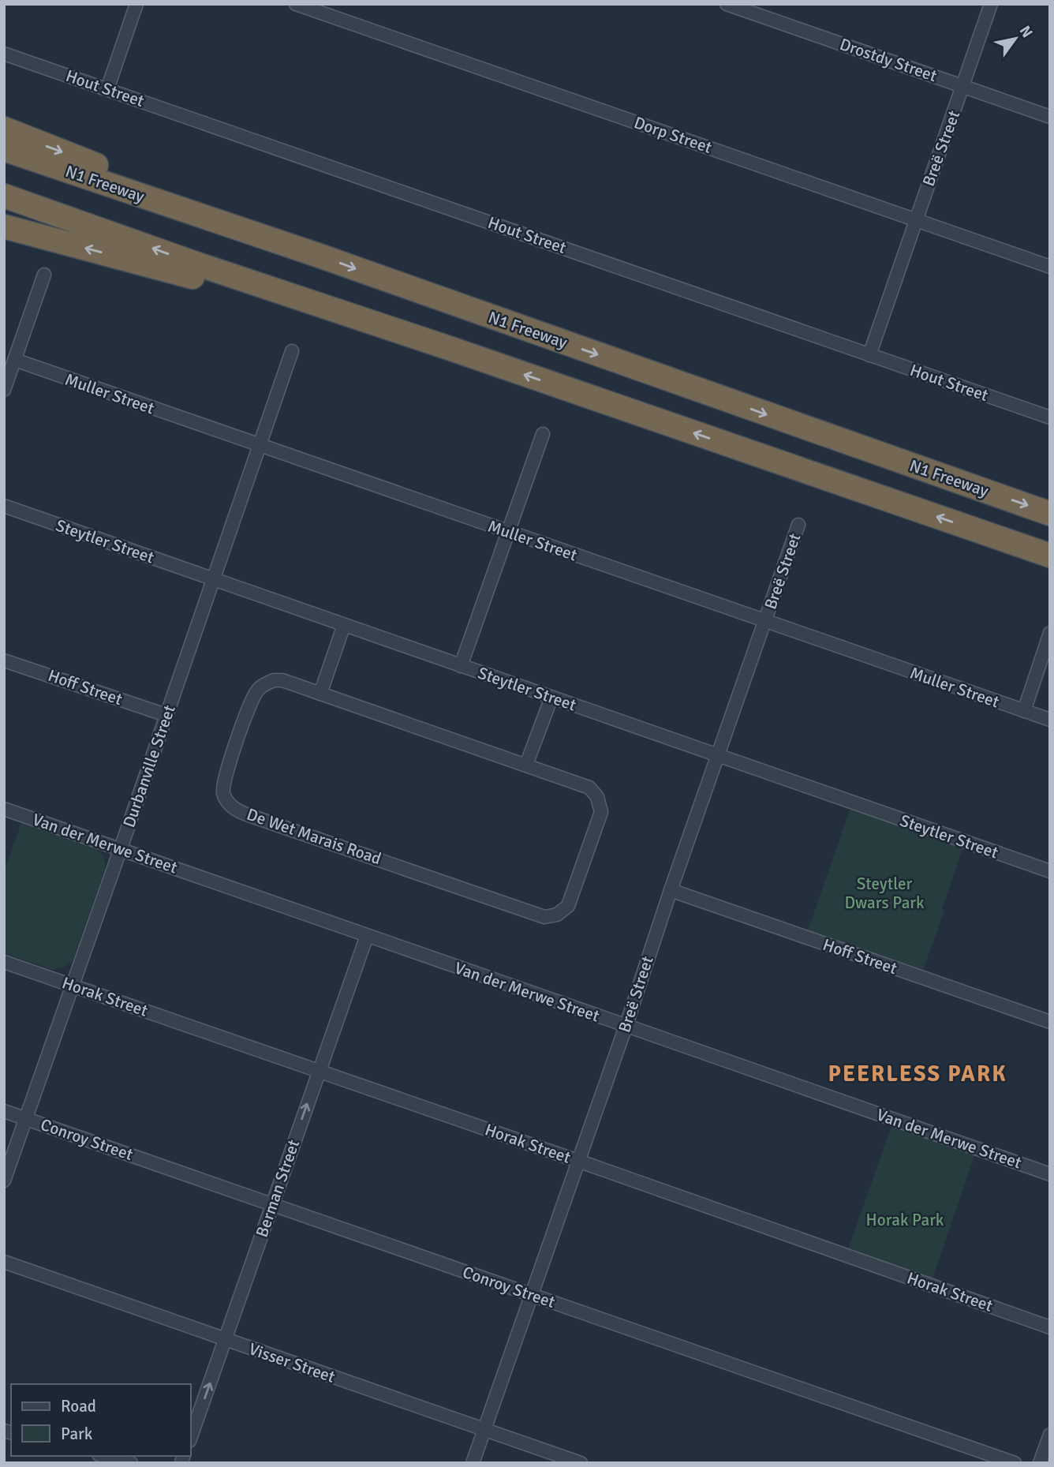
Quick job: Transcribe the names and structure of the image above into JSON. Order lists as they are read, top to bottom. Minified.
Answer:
{"streets":{"highway":["N1 Freeway"],"street":["Drostdy Street","Hout Street","Dorp Street","Breë Street","Muller Street","Steytler Street","Hoff Street","Durbanville Street","De Wet Marais Road","Van der Merwe Street","Horak Street","Conroy Street","Berman Street","Visser Street"]},"crossings":[["Drostdy Street","Breë Street"],["Hout Street","Breë Street"],["Dorp Street","Breë Street"],["Breë Street","Muller Street"],["Breë Street","Steytler Street"],["Breë Street","Hoff Street"],["Breë Street","Van der Merwe Street"],["Breë Street","Horak Street"],["Breë Street","Conroy Street"],["Breë Street","Visser Street"],["Muller Street","Durbanville Street"],["Steytler Street","Durbanville Street"],["Hoff Street","Durbanville Street"],["Durbanville Street","Van der Merwe Street"],["Durbanville Street","Horak Street"],["Durbanville Street","Conroy Street"],["Van der Merwe Street","Berman Street"],["Horak Street","Berman Street"],["Conroy Street","Berman Street"],["Berman Street","Visser Street"]],"one_way":["Berman Street"],"districts":["PEERLESS PARK"],"parks":["Steytler Dwars Park","Horak Park"],"legend":["Road","Park"],"north":"top right"}
